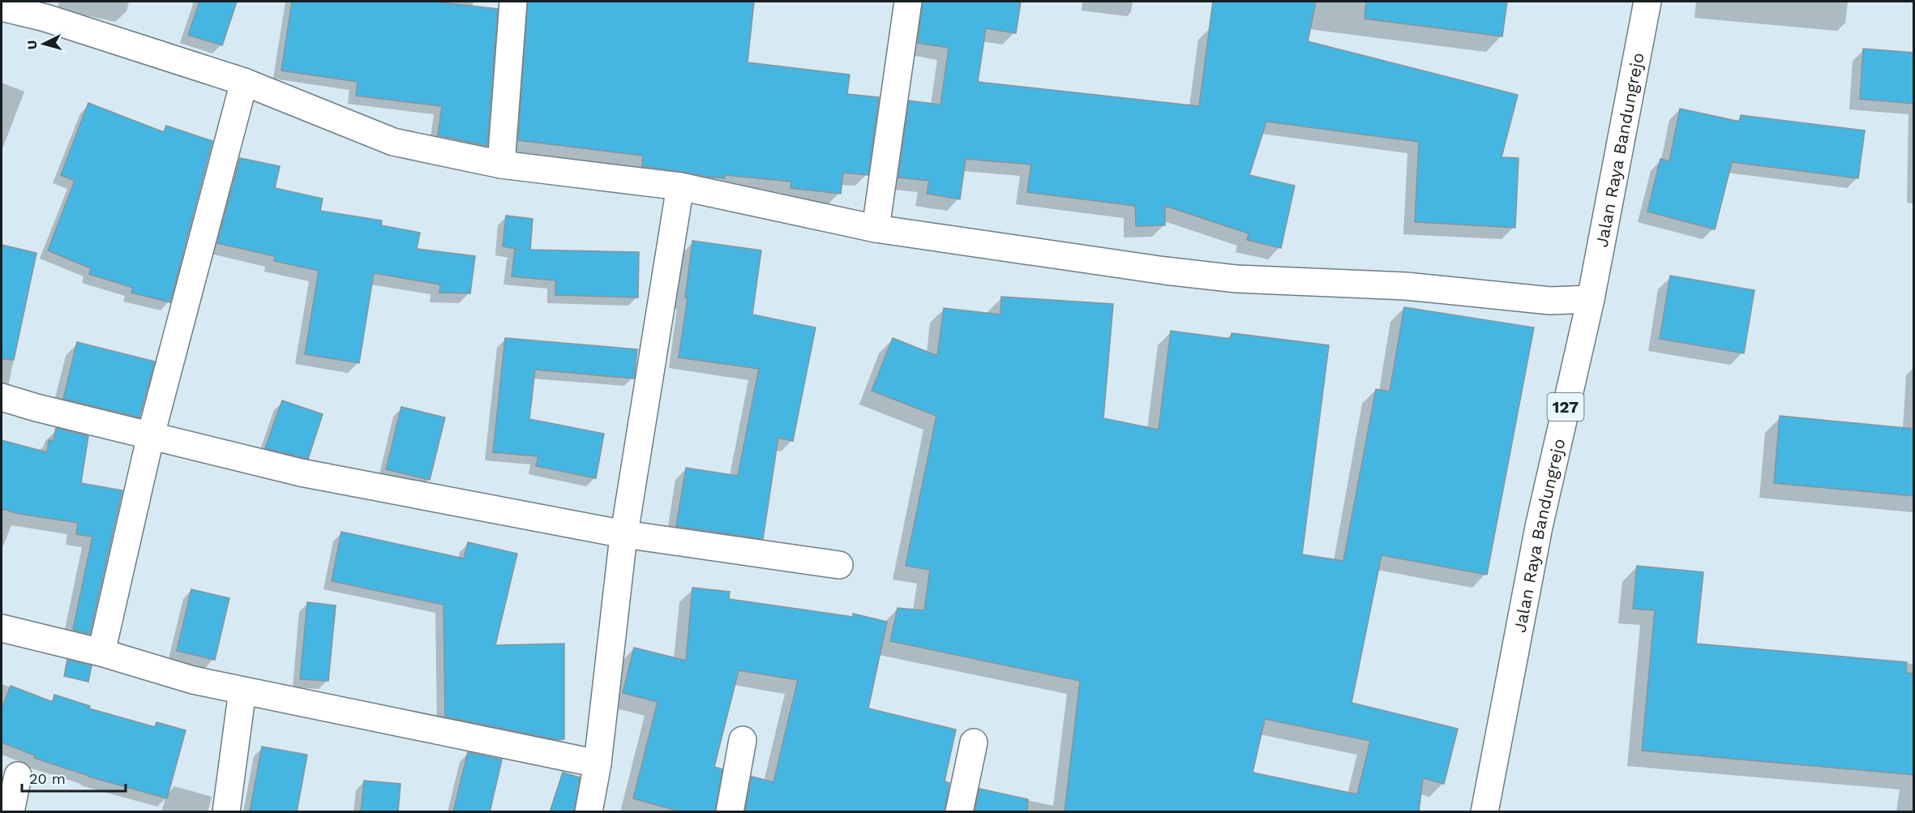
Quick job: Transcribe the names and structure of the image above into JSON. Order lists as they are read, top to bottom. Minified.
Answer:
{"streets":{"street":["Jalan Raya Bandungrejo","127"]},"scale_bar":"20 m","north":"left"}
